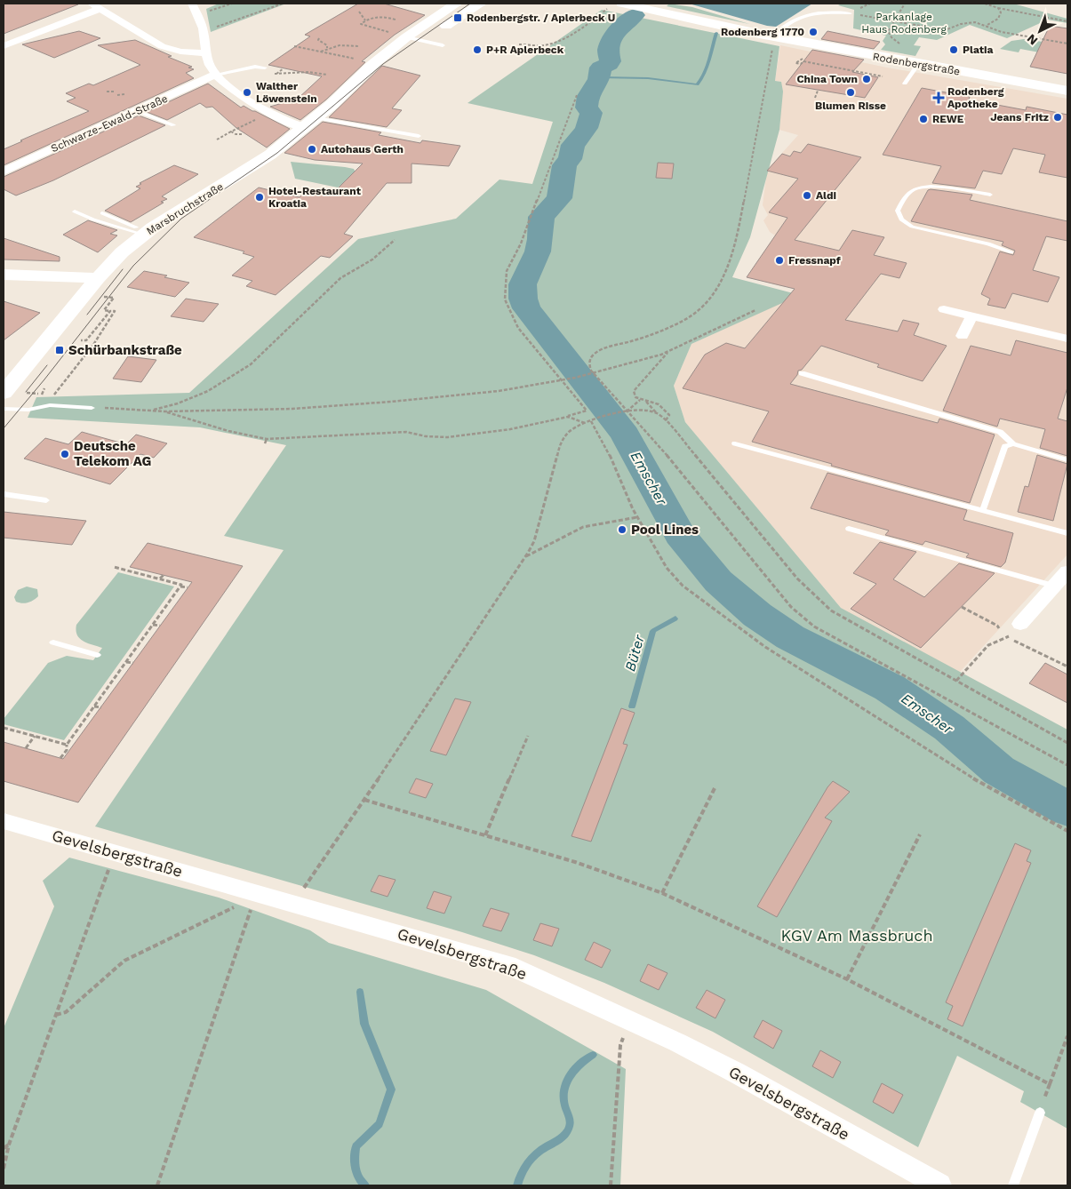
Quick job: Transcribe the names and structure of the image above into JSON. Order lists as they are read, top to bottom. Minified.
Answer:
{"streets":{"street":["Rodenbergstraße","Schwarze-Ewald-Straße","Marsbruchstraße","Gevelsbergstraße"]},"water":["Emscher","Büter"],"parks":["Parkanlage Haus Rodenberg","KGV Am Massbruch"],"places":{"transit":["Rodenbergstr. / Aplerbeck U","Schürbankstraße"],"other":["Rodenberg 1770","P+R Aplerbeck","Platia","China Town","Walther Löwenstein","Blumen Risse","Jeans Fritz","REWE","Autohaus Gerth","Aldi","Hotel-Restaurant Kroatia","Fressnapf","Deutsche Telekom AG","Pool Lines"],"health":["Rodenberg Apotheke"]},"north":"bottom left"}
